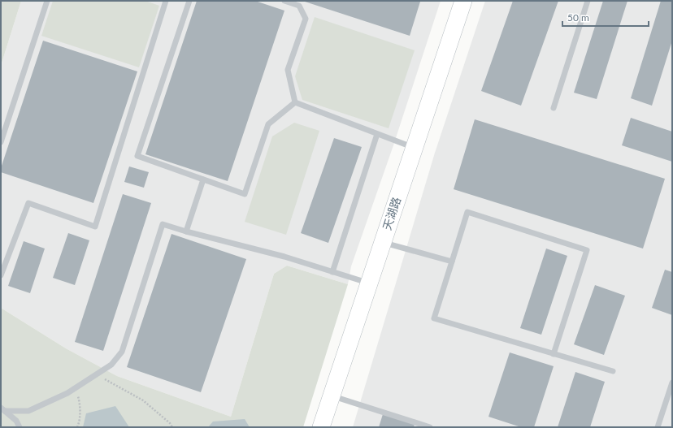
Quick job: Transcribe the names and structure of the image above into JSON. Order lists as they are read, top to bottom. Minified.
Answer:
{"streets":{"street":["天湖路"]},"scale_bar":"50 m"}
